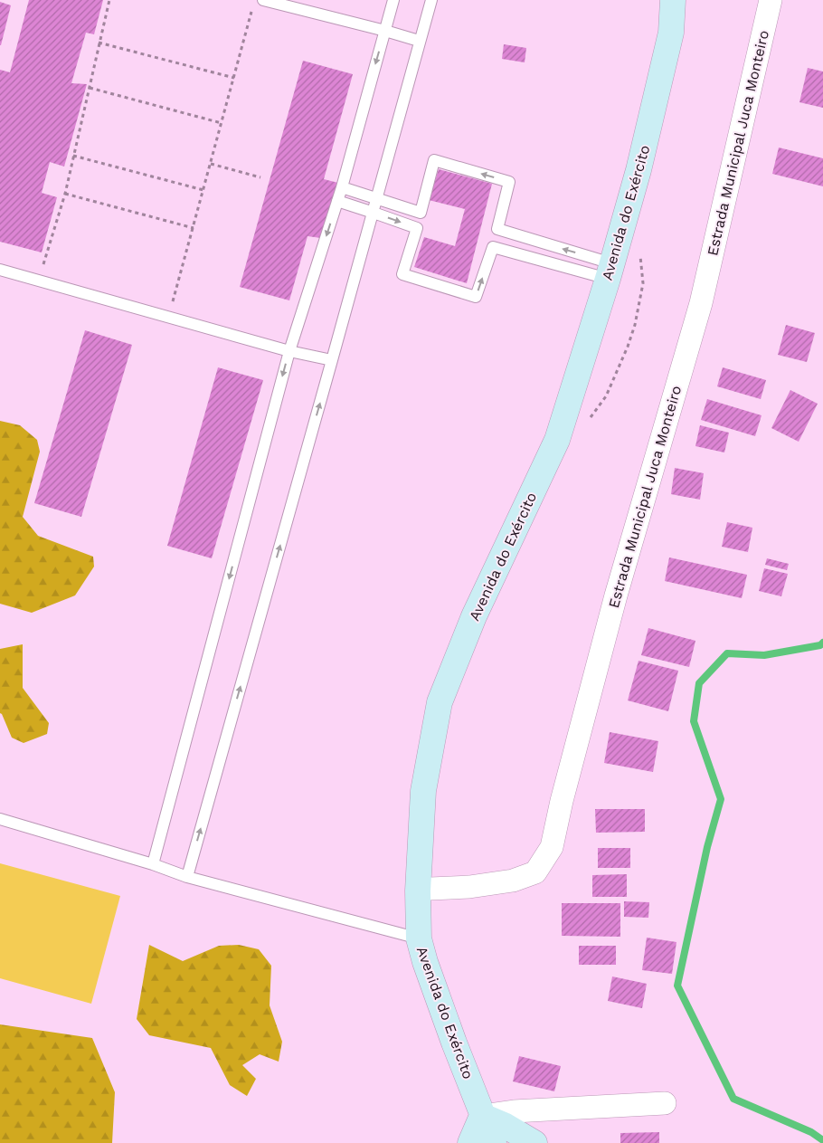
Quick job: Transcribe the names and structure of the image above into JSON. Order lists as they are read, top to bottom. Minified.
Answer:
{"streets":{"street":["Estrada Municipal Juca Monteiro","Avenida do Exército"]},"crossings":[["Estrada Municipal Juca Monteiro","Avenida do Exército"]]}
